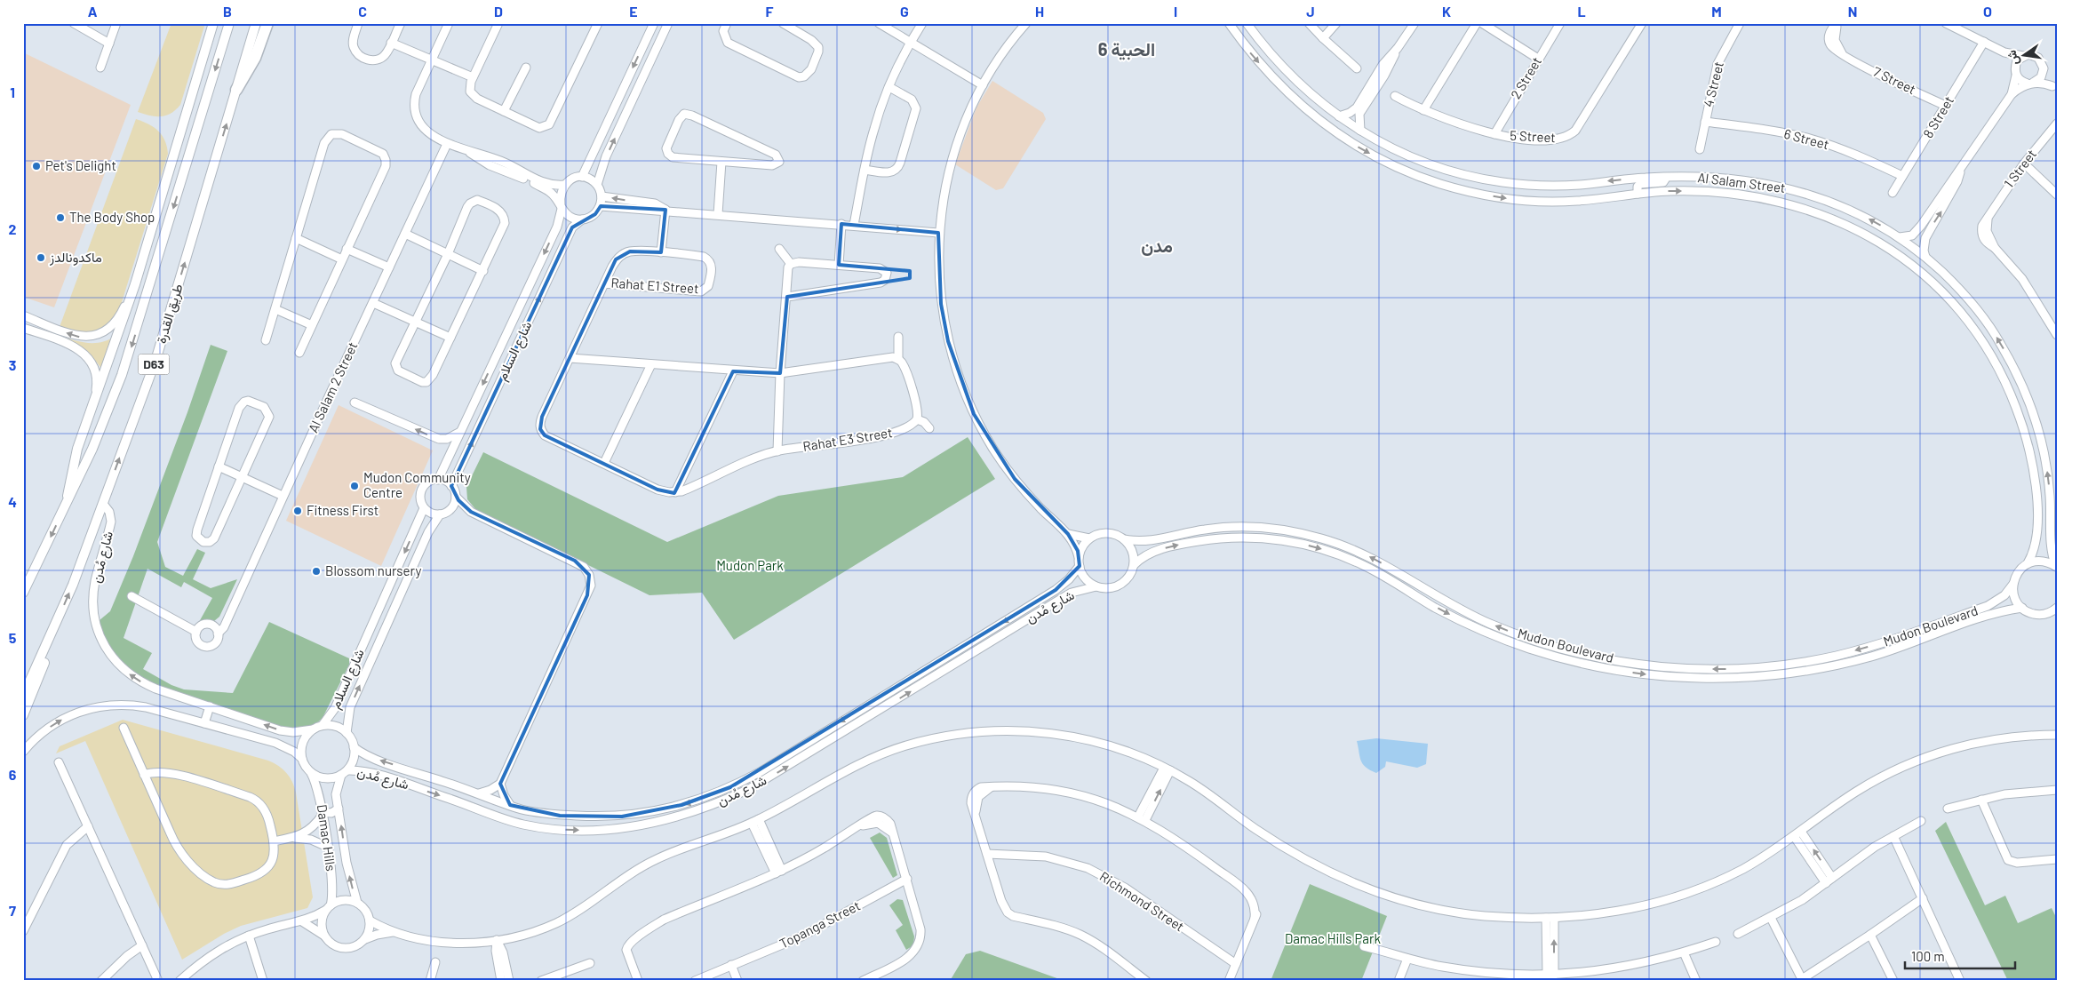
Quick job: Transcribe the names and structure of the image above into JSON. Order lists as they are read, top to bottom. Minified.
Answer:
{"streets":{"main road":["طريق القدرة","D63"],"street":["2 Street","7 Street","4 Street","8 Street","5 Street","6 Street","1 Street","Al Salam Street","Rahat E1 Street","شارع السلام","Al Salam 2 Street","Rahat E3 Street","شارع مُدن","Mudon Boulevard","Damac Hills","Richmond Street","Topanga Street"]},"crossings":[["2 Street","5 Street"],["7 Street","8 Street"],["4 Street","6 Street"],["8 Street","6 Street"],["Al Salam Street","Mudon Boulevard"],["طريق القدرة","شارع مُدن"],["شارع السلام","شارع مُدن"],["شارع السلام","Damac Hills"],["شارع مُدن","Mudon Boulevard"],["شارع مُدن","Damac Hills"]],"districts":["الحبية 6","مدن"],"parks":["Mudon Park","Damac Hills Park"],"places":["Pet's Delight","The Body Shop","ماكدونالدز","Mudon Community Centre","Fitness First","Blossom nursery"],"scale_bar":"100 m","north":"left","grid":{"columns":["A","B","C","D","E","F","G","H","I","J","K","L","M","N","O"],"rows":["1","2","3","4","5","6","7"]}}
